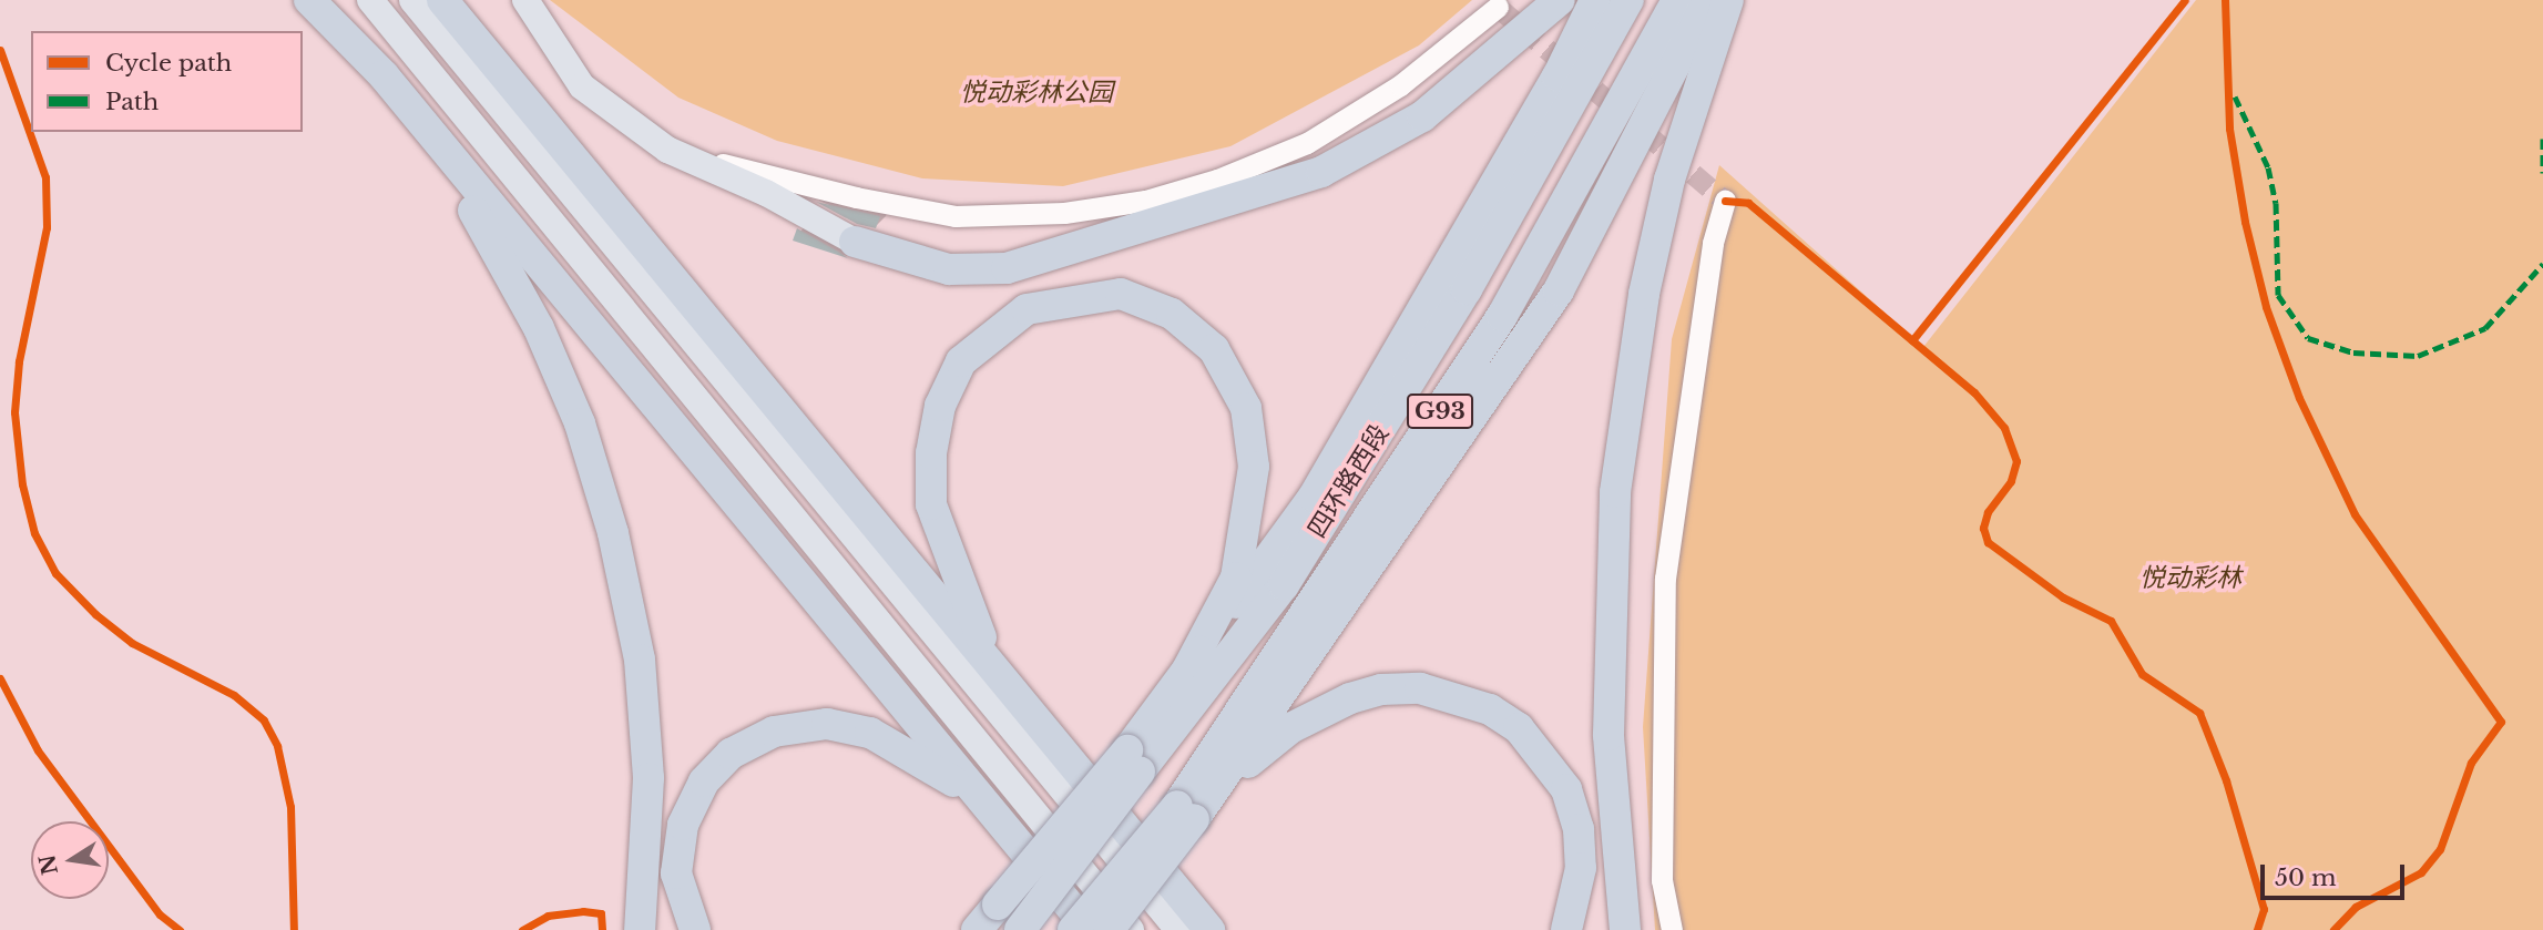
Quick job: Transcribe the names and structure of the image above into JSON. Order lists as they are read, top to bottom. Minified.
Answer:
{"streets":{"highway":["G93","四环路西段"]},"parks":["悦动彩林公园","悦动彩林"],"legend":["Cycle path","Path"],"scale_bar":"50 m","north":"left"}
